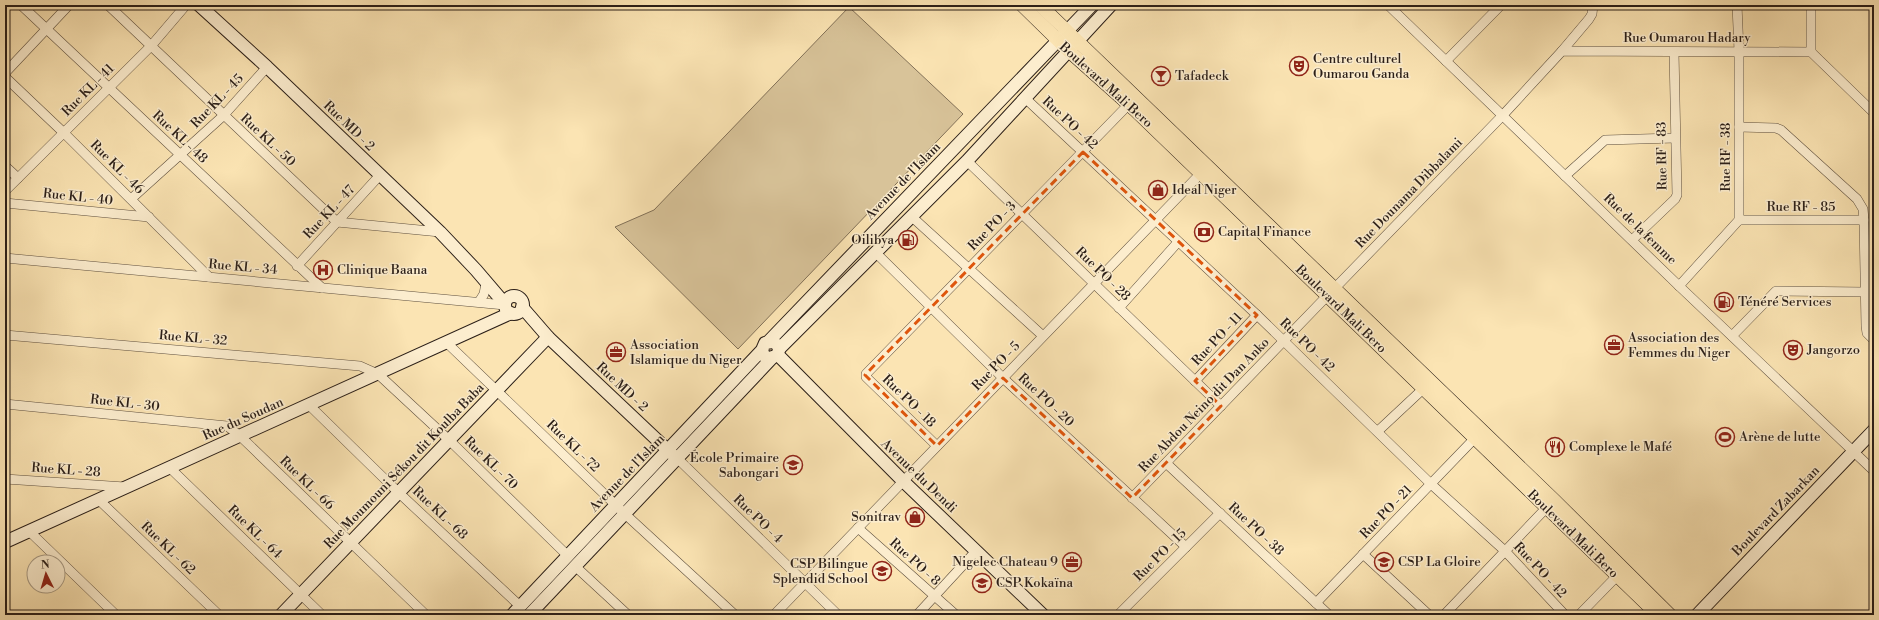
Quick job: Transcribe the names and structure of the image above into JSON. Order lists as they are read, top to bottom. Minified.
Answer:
{"streets":{"main road":["Boulevard Mali Bero"],"street":["Rue Oumarou Hadary","Rue KL - 41","Rue KL - 45","Rue PO - 42","Rue MD - 2","Rue KL - 48","Rue KL - 50","Rue RF - 83","Rue RF - 38","Rue KL - 46","Avenue de l'Islam","Rue Dounama Dibbalami","Rue KL - 40","Rue RF - 85","Rue KL - 47","Rue PO - 3","Rue de la femme","Rue KL - 34","Rue PO - 28","Rue KL - 32","Rue PO - 11","Rue PO - 5","Rue PO - 20","Rue PO - 18","Rue KL - 30","Rue Abdou Neino dit Dan Anko","Rue du Soudan","Rue KL - 72","Rue KL - 70","Rue Moumouni Sékou dit Koulba Baba","Rue KL - 28","Avenue du Dendi","Rue KL - 66","Boulevard Zabarkan","Rue PO - 21","Rue KL - 68","Rue PO - 4","Rue PO - 38","Rue KL - 64","Rue KL - 62","Rue PO - 15","Rue PO - 8"]},"crossings":[["Rue Oumarou Hadary","Rue RF - 83"],["Rue Oumarou Hadary","Rue RF - 38"],["Boulevard Mali Bero","Avenue de l'Islam"],["Boulevard Mali Bero","Rue Dounama Dibbalami"],["Boulevard Mali Bero","Rue PO - 3"],["Boulevard Mali Bero","Rue PO - 5"],["Boulevard Mali Bero","Rue Abdou Neino dit Dan Anko"],["Boulevard Mali Bero","Rue PO - 21"],["Rue KL - 41","Rue KL - 48"],["Rue KL - 41","Rue KL - 50"],["Rue KL - 41","Rue KL - 46"],["Rue KL - 45","Rue MD - 2"],["Rue KL - 45","Rue KL - 48"],["Rue KL - 45","Rue KL - 50"],["Rue KL - 45","Rue KL - 46"],["Rue PO - 42","Avenue de l'Islam"],["Rue PO - 42","Rue PO - 3"],["Rue PO - 42","Rue PO - 11"],["Rue PO - 42","Rue PO - 5"],["Rue PO - 42","Rue Abdou Neino dit Dan Anko"],["Rue PO - 42","Rue PO - 21"],["Rue MD - 2","Avenue de l'Islam"],["Rue MD - 2","Rue KL - 47"],["Rue MD - 2","Rue KL - 34"],["Rue MD - 2","Rue du Soudan"],["Rue MD - 2","Rue Moumouni Sékou dit Koulba Baba"],["Rue MD - 2","Rue PO - 4"],["Rue KL - 48","Rue KL - 47"],["Rue KL - 48","Rue KL - 34"],["Rue KL - 50","Rue KL - 47"],["Rue RF - 83","Rue de la femme"],["Rue RF - 38","Rue RF - 85"],["Rue KL - 46","Rue KL - 40"],["Rue KL - 46","Rue KL - 34"],["Avenue de l'Islam","Rue PO - 28"],["Avenue de l'Islam","Rue PO - 20"],["Avenue de l'Islam","Rue KL - 72"],["Avenue de l'Islam","Rue KL - 70"],["Avenue de l'Islam","Avenue du Dendi"],["Avenue de l'Islam","Rue KL - 68"],["Avenue de l'Islam","Rue PO - 4"],["Rue Dounama Dibbalami","Rue de la femme"],["Rue Dounama Dibbalami","Rue Abdou Neino dit Dan Anko"],["Rue PO - 3","Rue PO - 28"],["Rue PO - 3","Rue PO - 20"],["Rue PO - 3","Rue PO - 18"],["Rue de la femme","Boulevard Zabarkan"],["Rue KL - 34","Rue du Soudan"],["Rue PO - 28","Rue PO - 11"],["Rue PO - 28","Rue PO - 5"],["Rue PO - 28","Rue Abdou Neino dit Dan Anko"],["Rue KL - 32","Rue du Soudan"],["Rue KL - 32","Rue KL - 70"],["Rue PO - 5","Rue PO - 20"],["Rue PO - 5","Rue PO - 18"],["Rue PO - 5","Avenue du Dendi"],["Rue PO - 5","Rue PO - 4"],["Rue PO - 5","Rue PO - 8"],["Rue PO - 20","Rue Abdou Neino dit Dan Anko"],["Rue PO - 20","Rue PO - 15"],["Rue KL - 30","Rue du Soudan"],["Rue KL - 30","Rue KL - 66"],["Rue Abdou Neino dit Dan Anko","Rue PO - 38"],["Rue du Soudan","Rue KL - 72"],["Rue du Soudan","Rue KL - 70"],["Rue du Soudan","Rue KL - 28"],["Rue du Soudan","Rue KL - 66"],["Rue du Soudan","Rue KL - 68"],["Rue du Soudan","Rue KL - 64"],["Rue du Soudan","Rue KL - 62"],["Rue KL - 72","Rue Moumouni Sékou dit Koulba Baba"],["Rue KL - 70","Rue Moumouni Sékou dit Koulba Baba"],["Rue Moumouni Sékou dit Koulba Baba","Rue KL - 66"],["Rue Moumouni Sékou dit Koulba Baba","Rue KL - 68"],["Rue Moumouni Sékou dit Koulba Baba","Rue KL - 64"],["Rue PO - 21","Rue PO - 38"],["Rue PO - 38","Rue PO - 15"]],"places":{"theatre":["Centre culturel Oumarou Ganda","Jangorzo"],"bar":["Tafadeck"],"shop":["Ideal Niger","Sonitrav"],"bank":["Capital Finance"],"fuel station":["Oilibya","Ténéré Services"],"hospital":["Clinique Baana"],"office":["Association des Femmes du Niger","Association Islamique du Niger","Nigelec Chateau 9"],"sports":["Arène de lutte"],"restaurant":["Complexe le Mafé"],"school or university":["École Primaire Sabongari","CSP La Gloire","CSP Bilingue Splendid School","CSP Kokaïna"]},"north":"top"}
